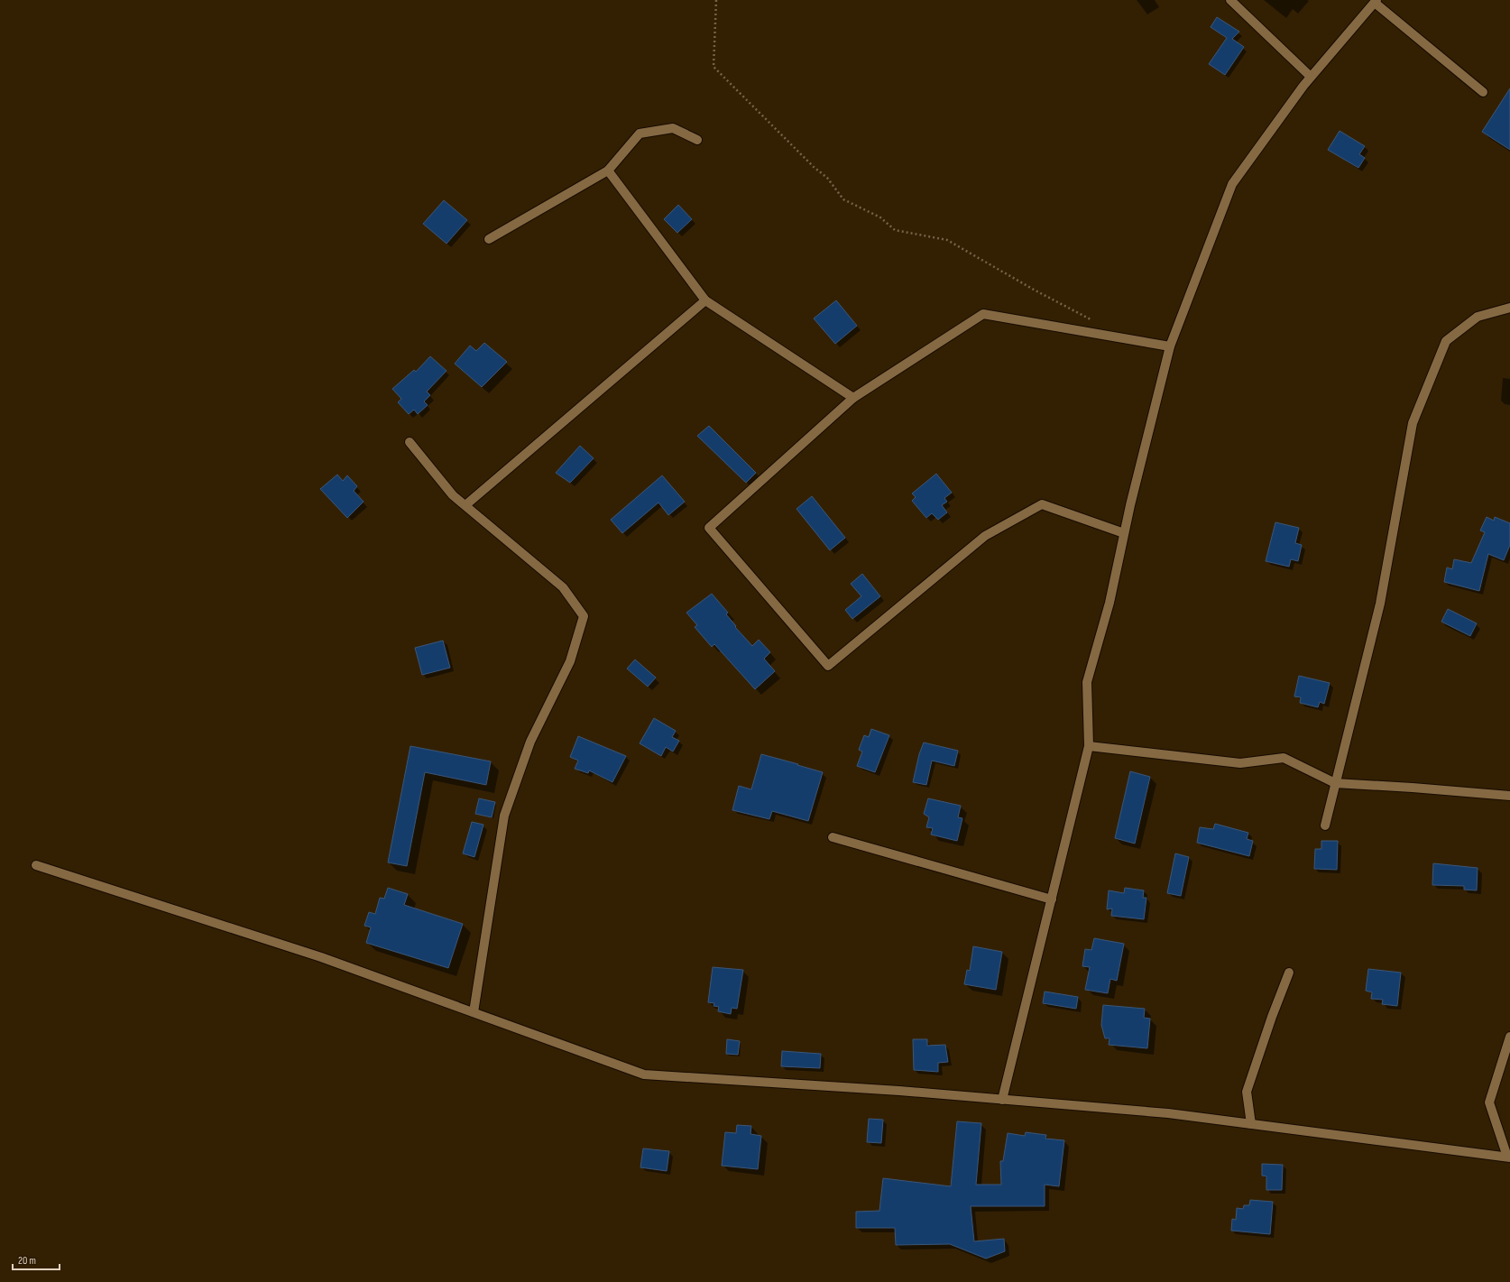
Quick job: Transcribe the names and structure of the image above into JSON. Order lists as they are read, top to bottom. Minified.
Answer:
{"scale_bar":"20 m"}
